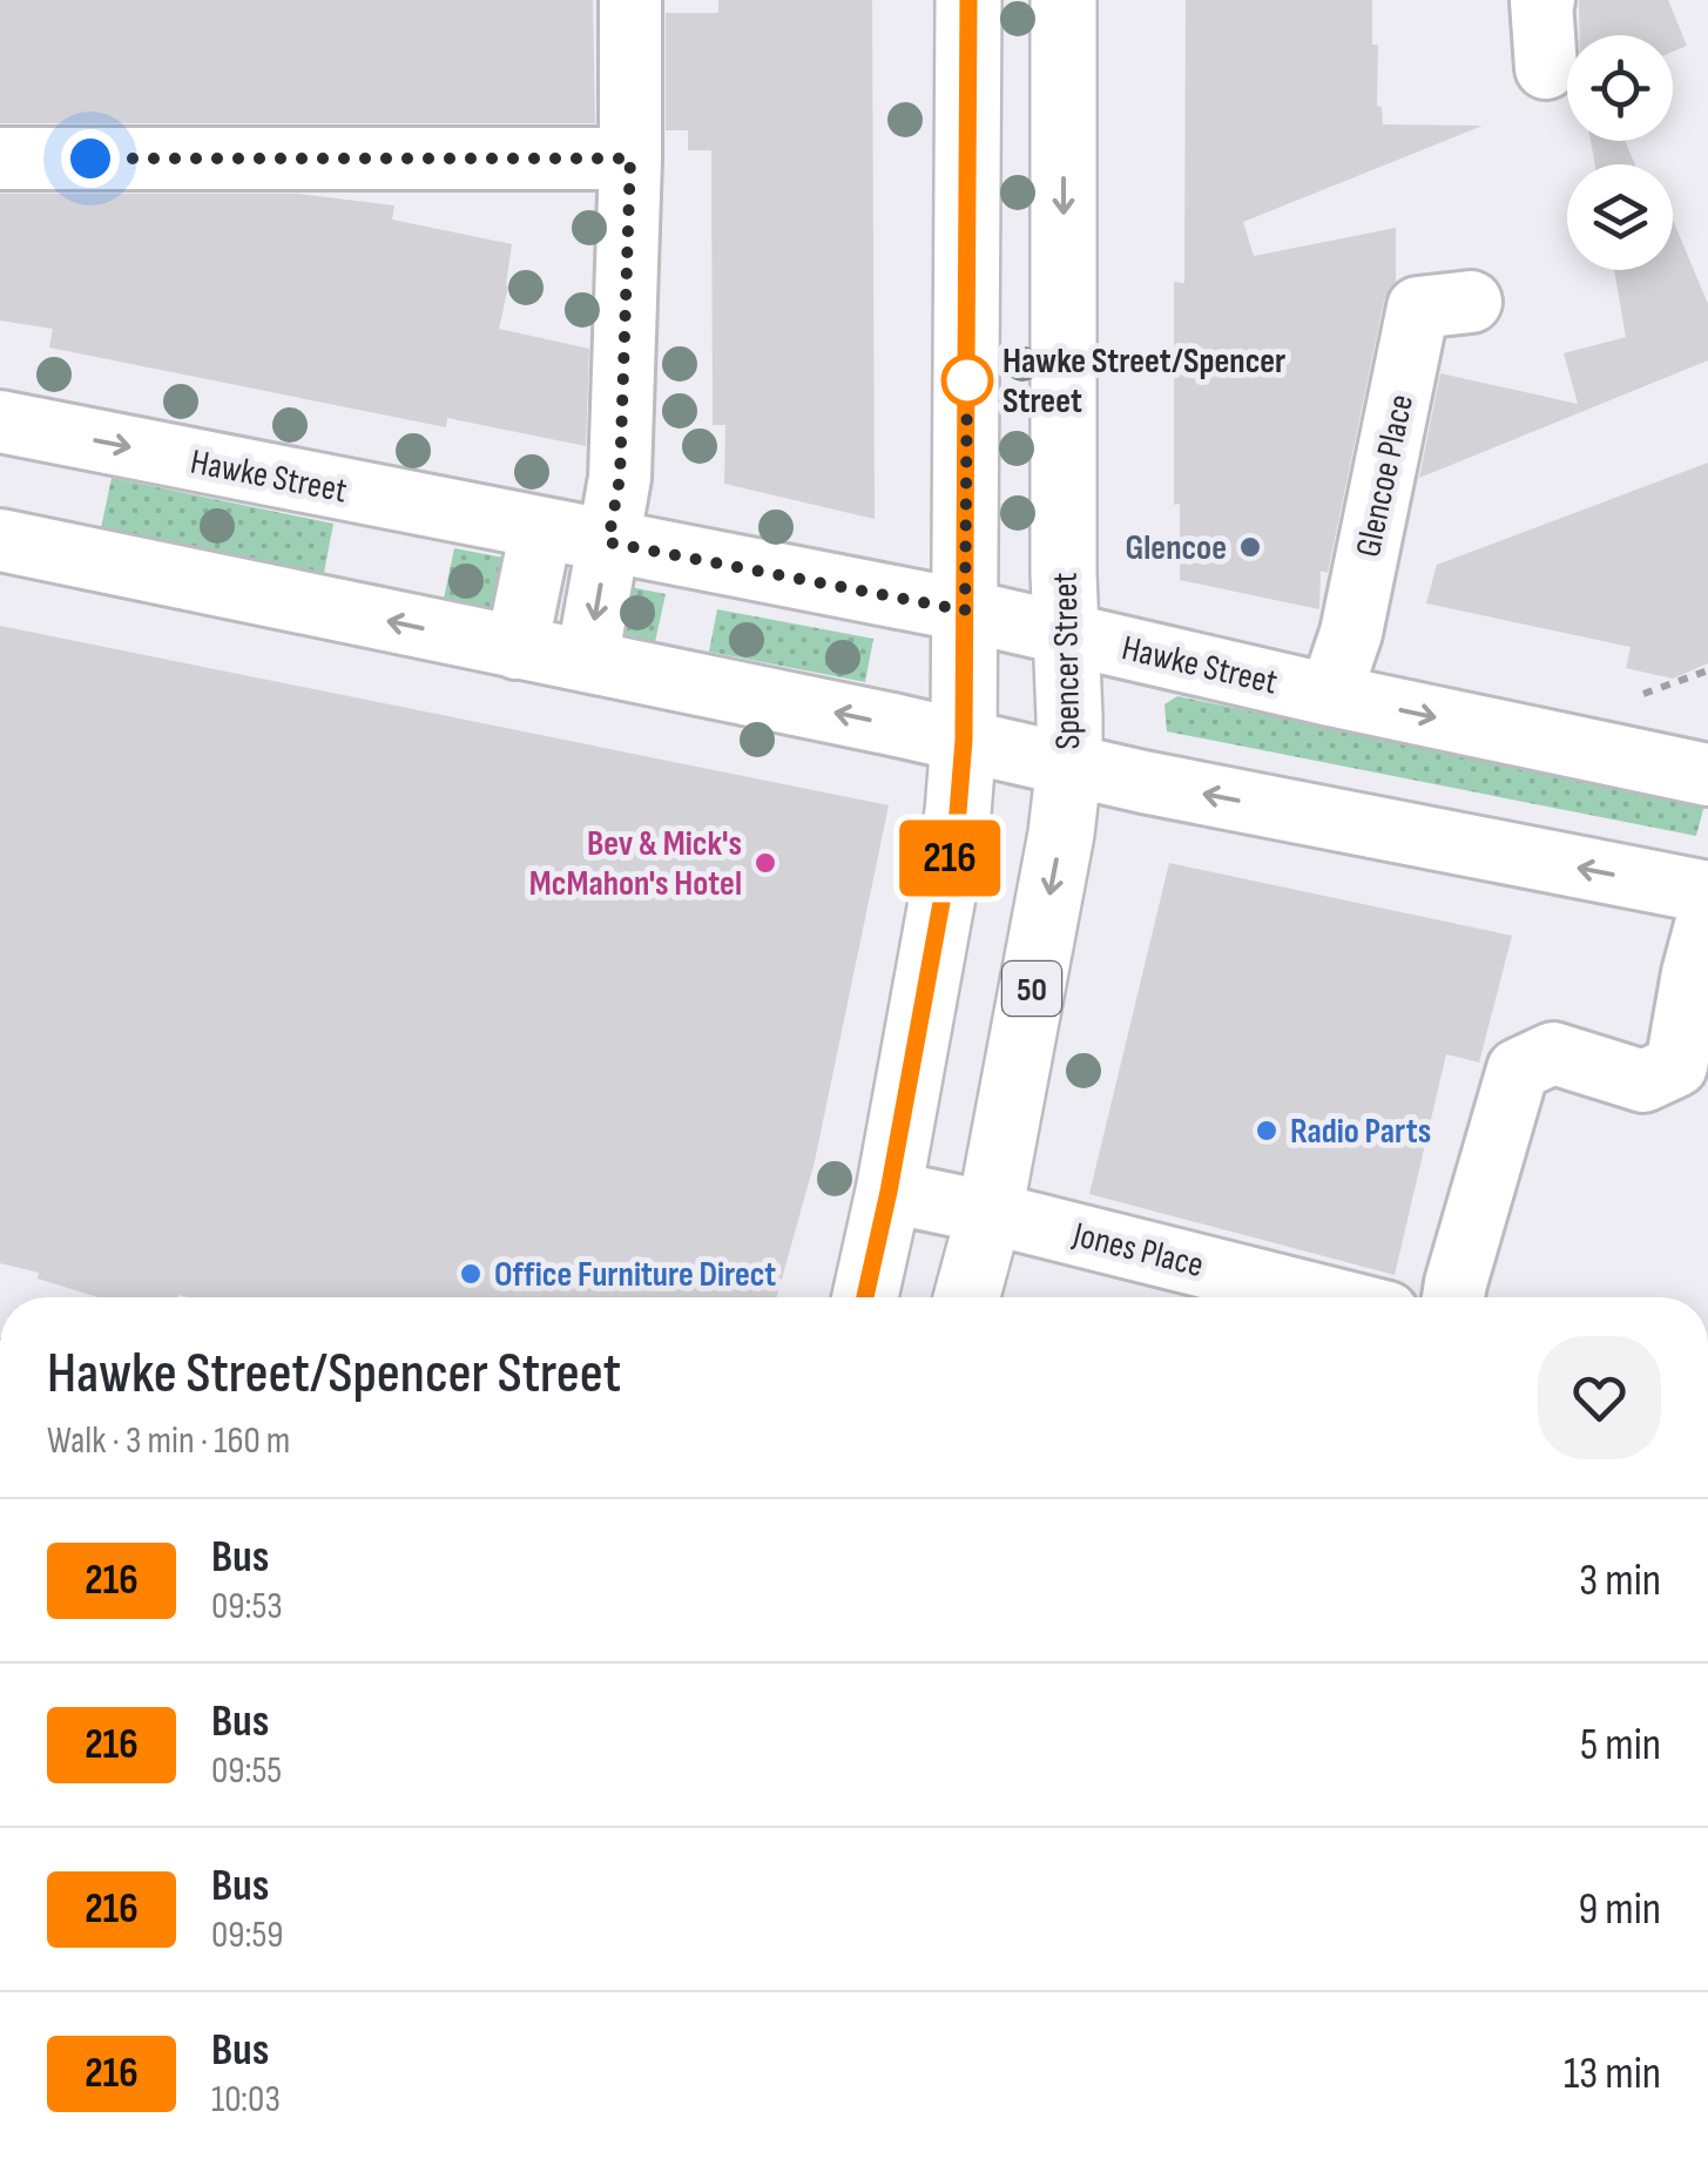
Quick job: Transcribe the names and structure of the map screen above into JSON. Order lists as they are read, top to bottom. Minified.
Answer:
{"streets":{"main road":["Spencer Street","50"],"street":["Hawke Street","Glencoe Place","Jones Place"]},"crossings":[["Hawke Street","Glencoe Place"],["Hawke Street","Spencer Street"],["Spencer Street","Jones Place"]],"places":["Hawke Street/Spencer Street","Glencoe","Bev & Mick's McMahon's Hotel","Radio Parts","Office Furniture Direct"],"lines":["bus line 216"],"page":{"on_map":"216","heading":["Hawke Street/Spencer Street","Walk · 3 min · 160 m"],"list":[{"mark":"216","name":"Bus","note":"09:53","value":"3 min"},{"mark":"216","name":"Bus","note":"09:55","value":"5 min"},{"mark":"216","name":"Bus","note":"09:59","value":"9 min"},{"mark":"216","name":"Bus","note":"10:03","value":"13 min"}]}}
